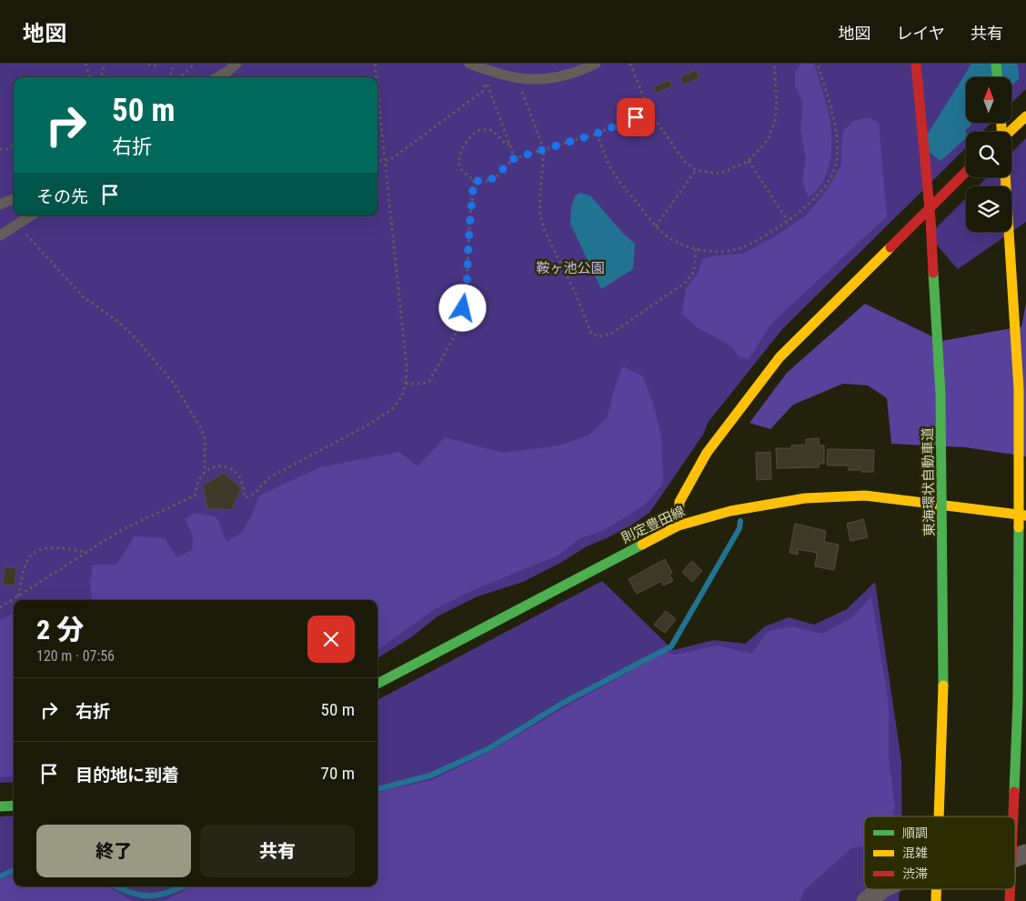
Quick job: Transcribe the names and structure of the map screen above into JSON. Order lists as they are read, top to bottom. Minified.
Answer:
{"streets":{"main road":["東海環状自動車道","則定豊田線"]},"parks":["鞍ヶ池公園"],"legend":["順調","混雑","渋滞"],"north":"top","page":{"header":"地図","nav":["地図","レイヤ","共有"],"turn":["50 m","右折"],"then":"その先","heading":["2 分","120 m · 07:56"],"list":[{"name":"右折","value":"50 m"},{"name":"目的地に到着","value":"70 m"}],"buttons":["終了","共有"]}}
